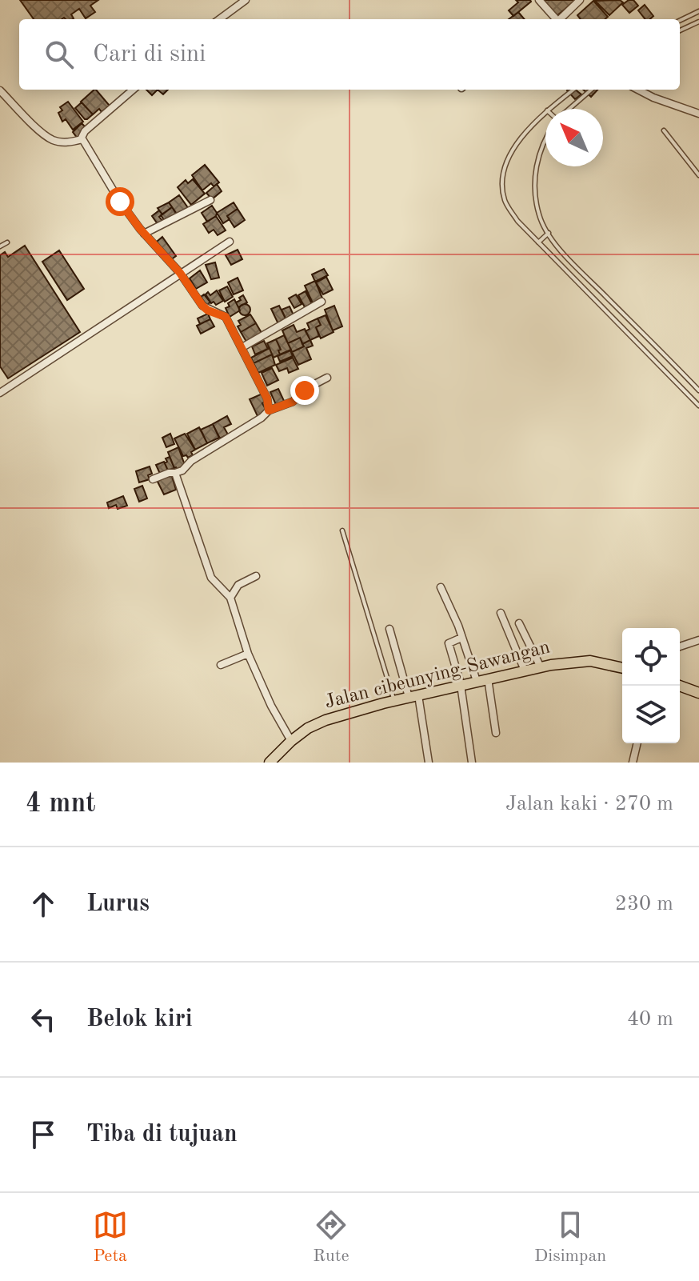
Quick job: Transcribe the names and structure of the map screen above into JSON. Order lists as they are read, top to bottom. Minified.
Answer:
{"streets":{"main road":["Jalan cibeunying-Sawangan"]},"north":"top left","page":{"search":"Cari di sini","heading":["4 mnt","Jalan kaki · 270 m"],"list":[["Lurus","230 m"],["Belok kiri","40 m"],"Tiba di tujuan"],"nav":["Peta","Rute","Disimpan"]}}
